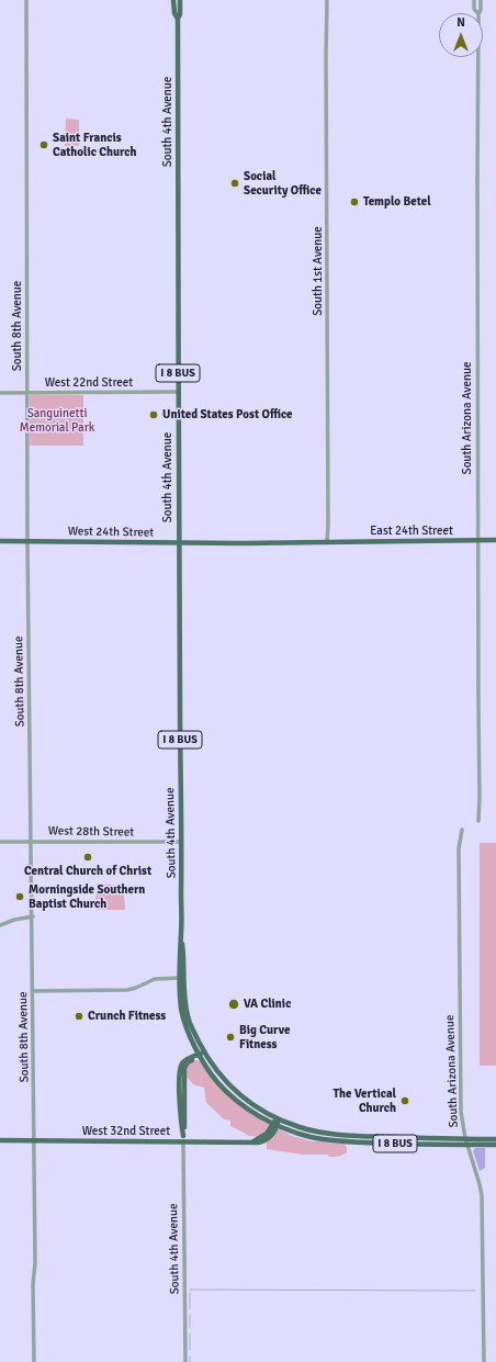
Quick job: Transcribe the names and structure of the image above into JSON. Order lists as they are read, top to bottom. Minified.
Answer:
{"streets":{"main road":["South 4th Avenue","I 8 BUS","East 24th Street","West 24th Street","West 32nd Street"],"street":["South 1st Avenue","South 8th Avenue","West 22nd Street","South Arizona Avenue","West 28th Street"]},"crossings":[["South 4th Avenue","West 22nd Street"],["South 4th Avenue","West 24th Street"],["South 4th Avenue","West 28th Street"],["South 4th Avenue","West 32nd Street"],["South 1st Avenue","East 24th Street"],["South 1st Avenue","West 24th Street"],["South 8th Avenue","West 22nd Street"],["South 8th Avenue","West 24th Street"],["South 8th Avenue","West 28th Street"],["South 8th Avenue","West 32nd Street"],["I 8 BUS","South Arizona Avenue"],["I 8 BUS","West 32nd Street"],["South Arizona Avenue","East 24th Street"],["East 24th Street","West 24th Street"]],"parks":["Sanguinetti Memorial Park"],"places":["Saint Francis Catholic Church","Social Security Office","Templo Betel","United States Post Office","Central Church of Christ","Morningside Southern Baptist Church","VA Clinic","Crunch Fitness","Big Curve Fitness","The Vertical Church"],"north":"top"}
